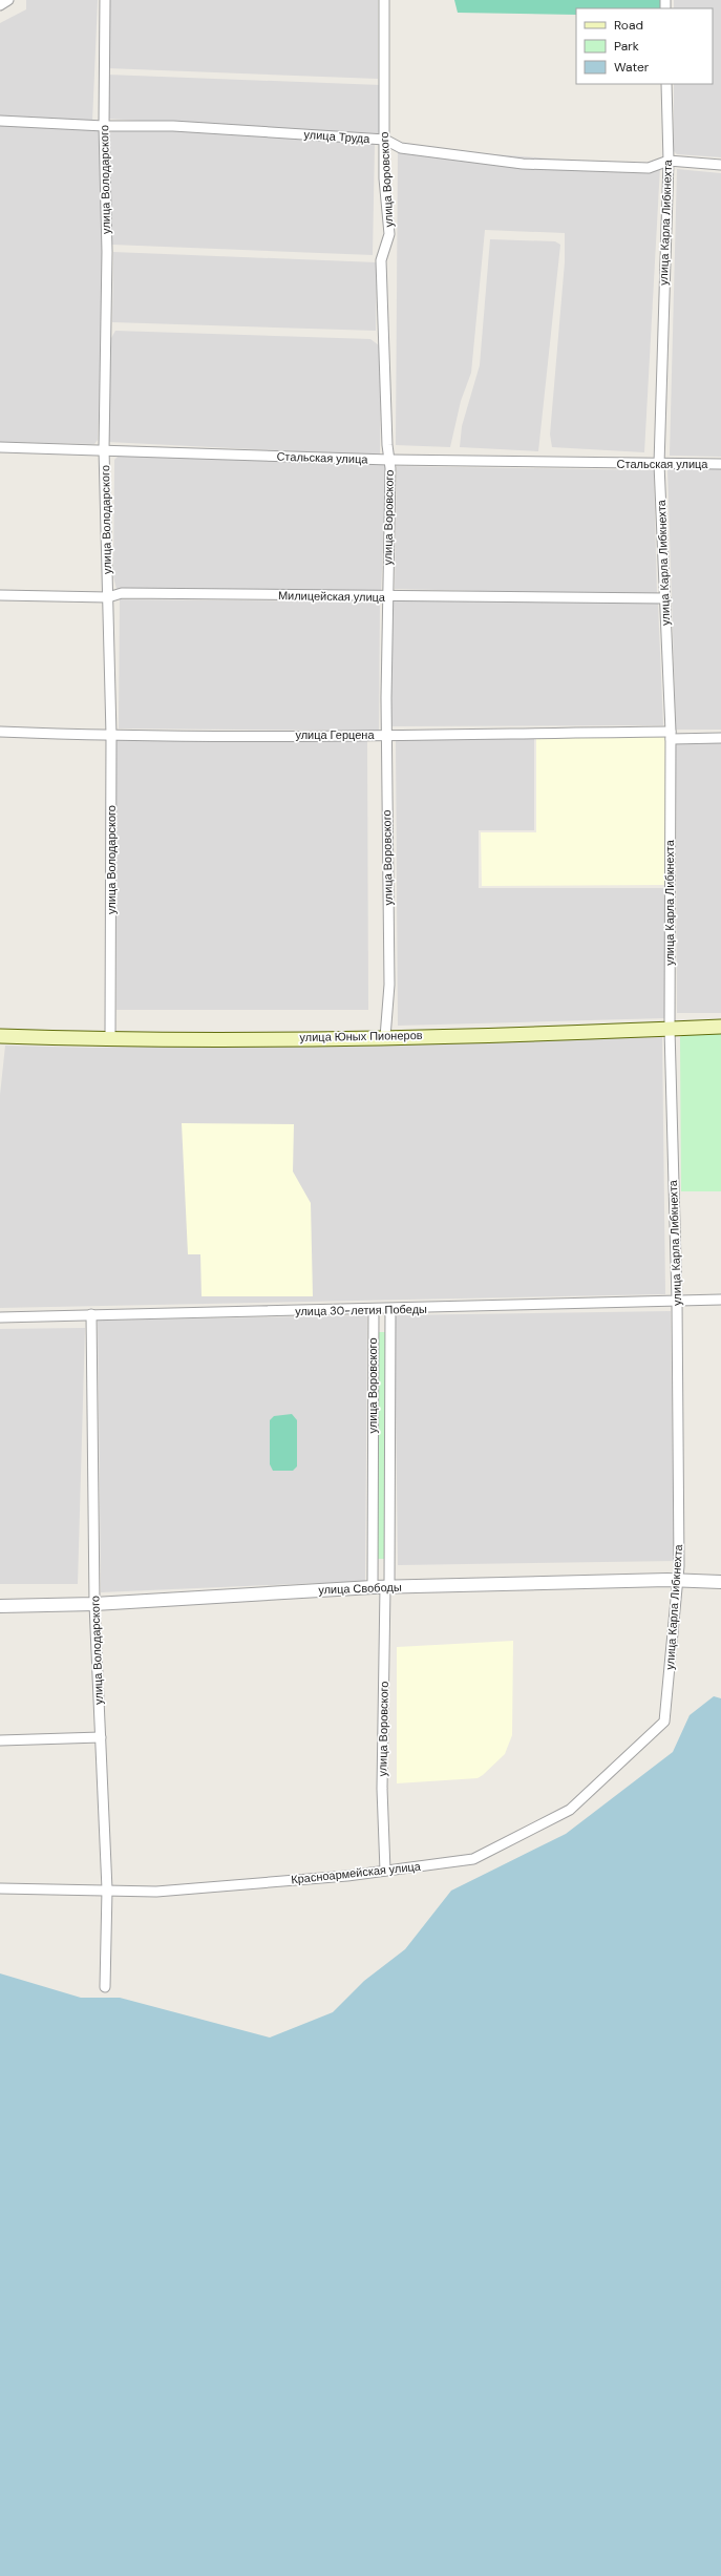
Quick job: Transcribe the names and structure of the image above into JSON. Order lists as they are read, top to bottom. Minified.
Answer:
{"streets":{"main road":["улица Юных Пионеров"],"street":["улица Труда","улица Володарского","улица Воровского","улица Карла Либкнехта","Стальская улица","Милицейская улица","улица Герцена","улица 30-летия Победы","улица Свободы","Красноармейская улица"]},"crossings":[["улица Труда","улица Володарского"],["улица Труда","улица Воровского"],["улица Труда","улица Карла Либкнехта"],["улица Володарского","Стальская улица"],["улица Володарского","Милицейская улица"],["улица Володарского","улица Герцена"],["улица Володарского","улица Юных Пионеров"],["улица Володарского","улица 30-летия Победы"],["улица Володарского","улица Свободы"],["улица Володарского","Красноармейская улица"],["улица Воровского","Стальская улица"],["улица Воровского","Милицейская улица"],["улица Воровского","улица Герцена"],["улица Воровского","улица Юных Пионеров"],["улица Воровского","улица 30-летия Победы"],["улица Воровского","улица Свободы"],["улица Воровского","Красноармейская улица"],["улица Карла Либкнехта","Стальская улица"],["улица Карла Либкнехта","Милицейская улица"],["улица Карла Либкнехта","улица Герцена"],["улица Карла Либкнехта","улица Юных Пионеров"],["улица Карла Либкнехта","улица 30-летия Победы"],["улица Карла Либкнехта","улица Свободы"],["улица Карла Либкнехта","Красноармейская улица"]],"legend":["Road","Park","Water"]}
